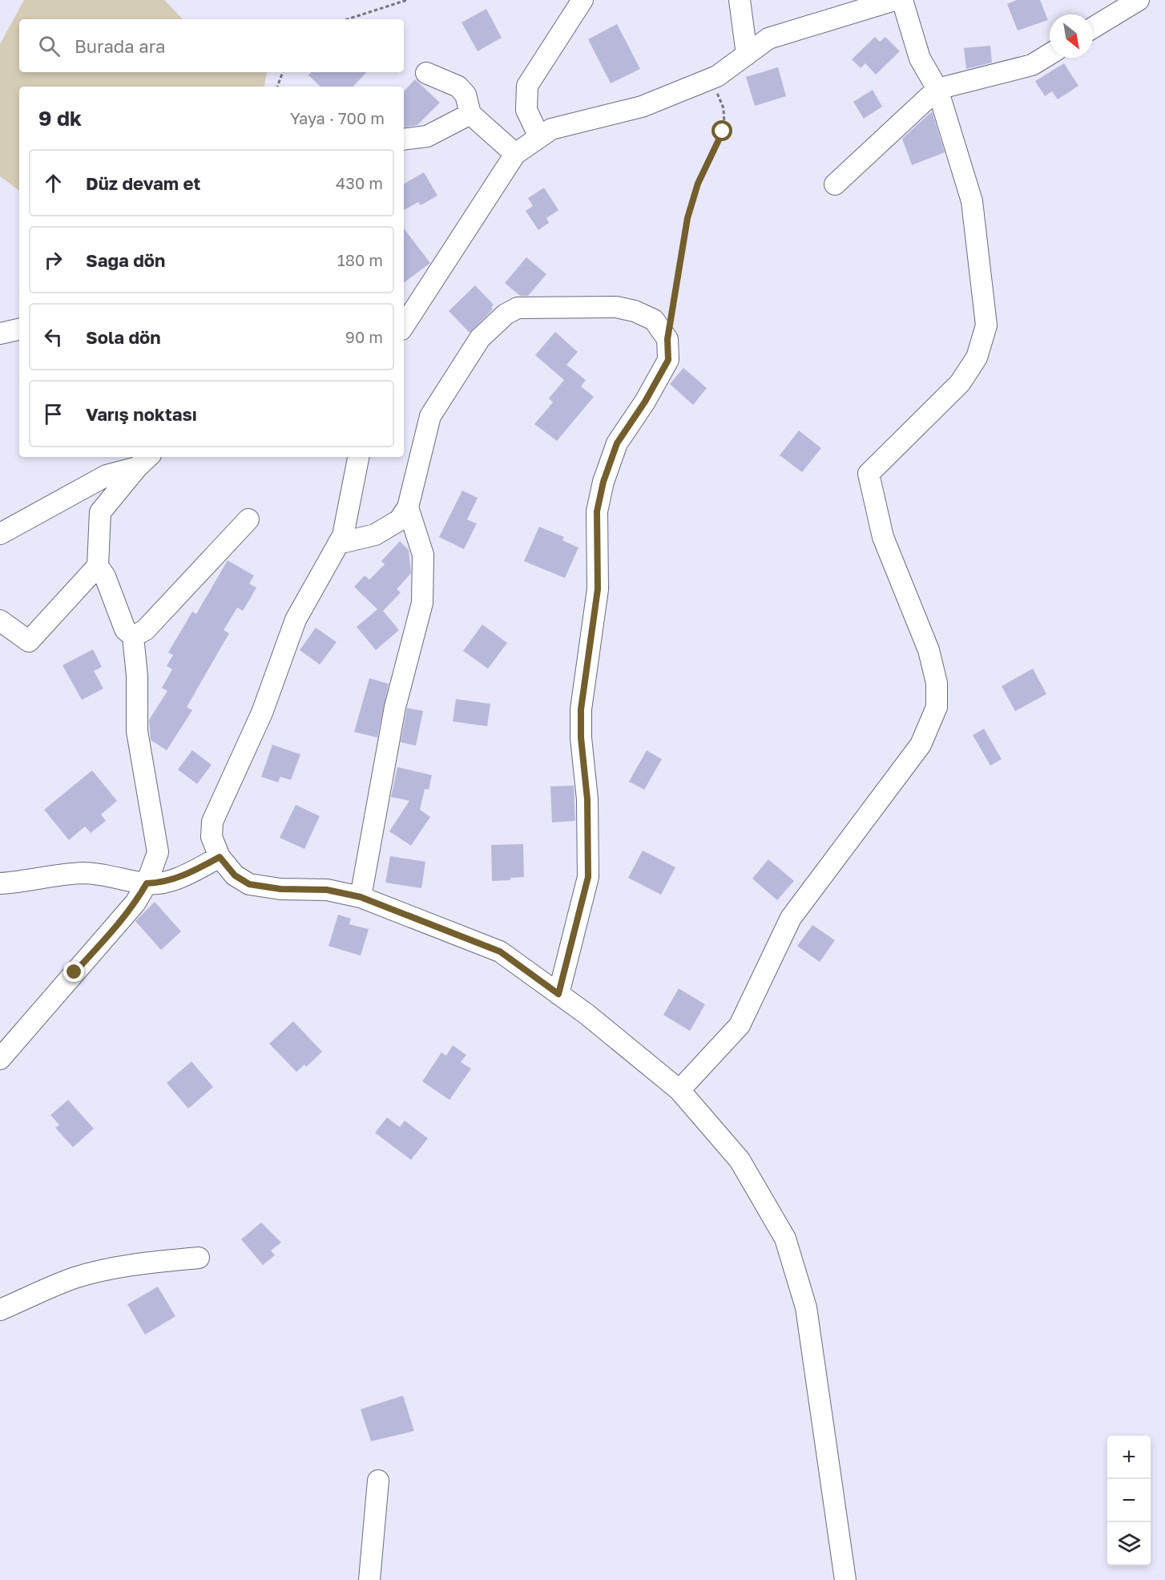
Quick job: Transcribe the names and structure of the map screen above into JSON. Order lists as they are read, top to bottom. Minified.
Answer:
{"north":"bottom right","page":{"search":"Burada ara","heading":["9 dk","Yaya · 700 m"],"list":[["Düz devam et","430 m"],["Sağa dön","180 m"],["Sola dön","90 m"],"Varış noktası"],"map_buttons":["+","−"]}}
